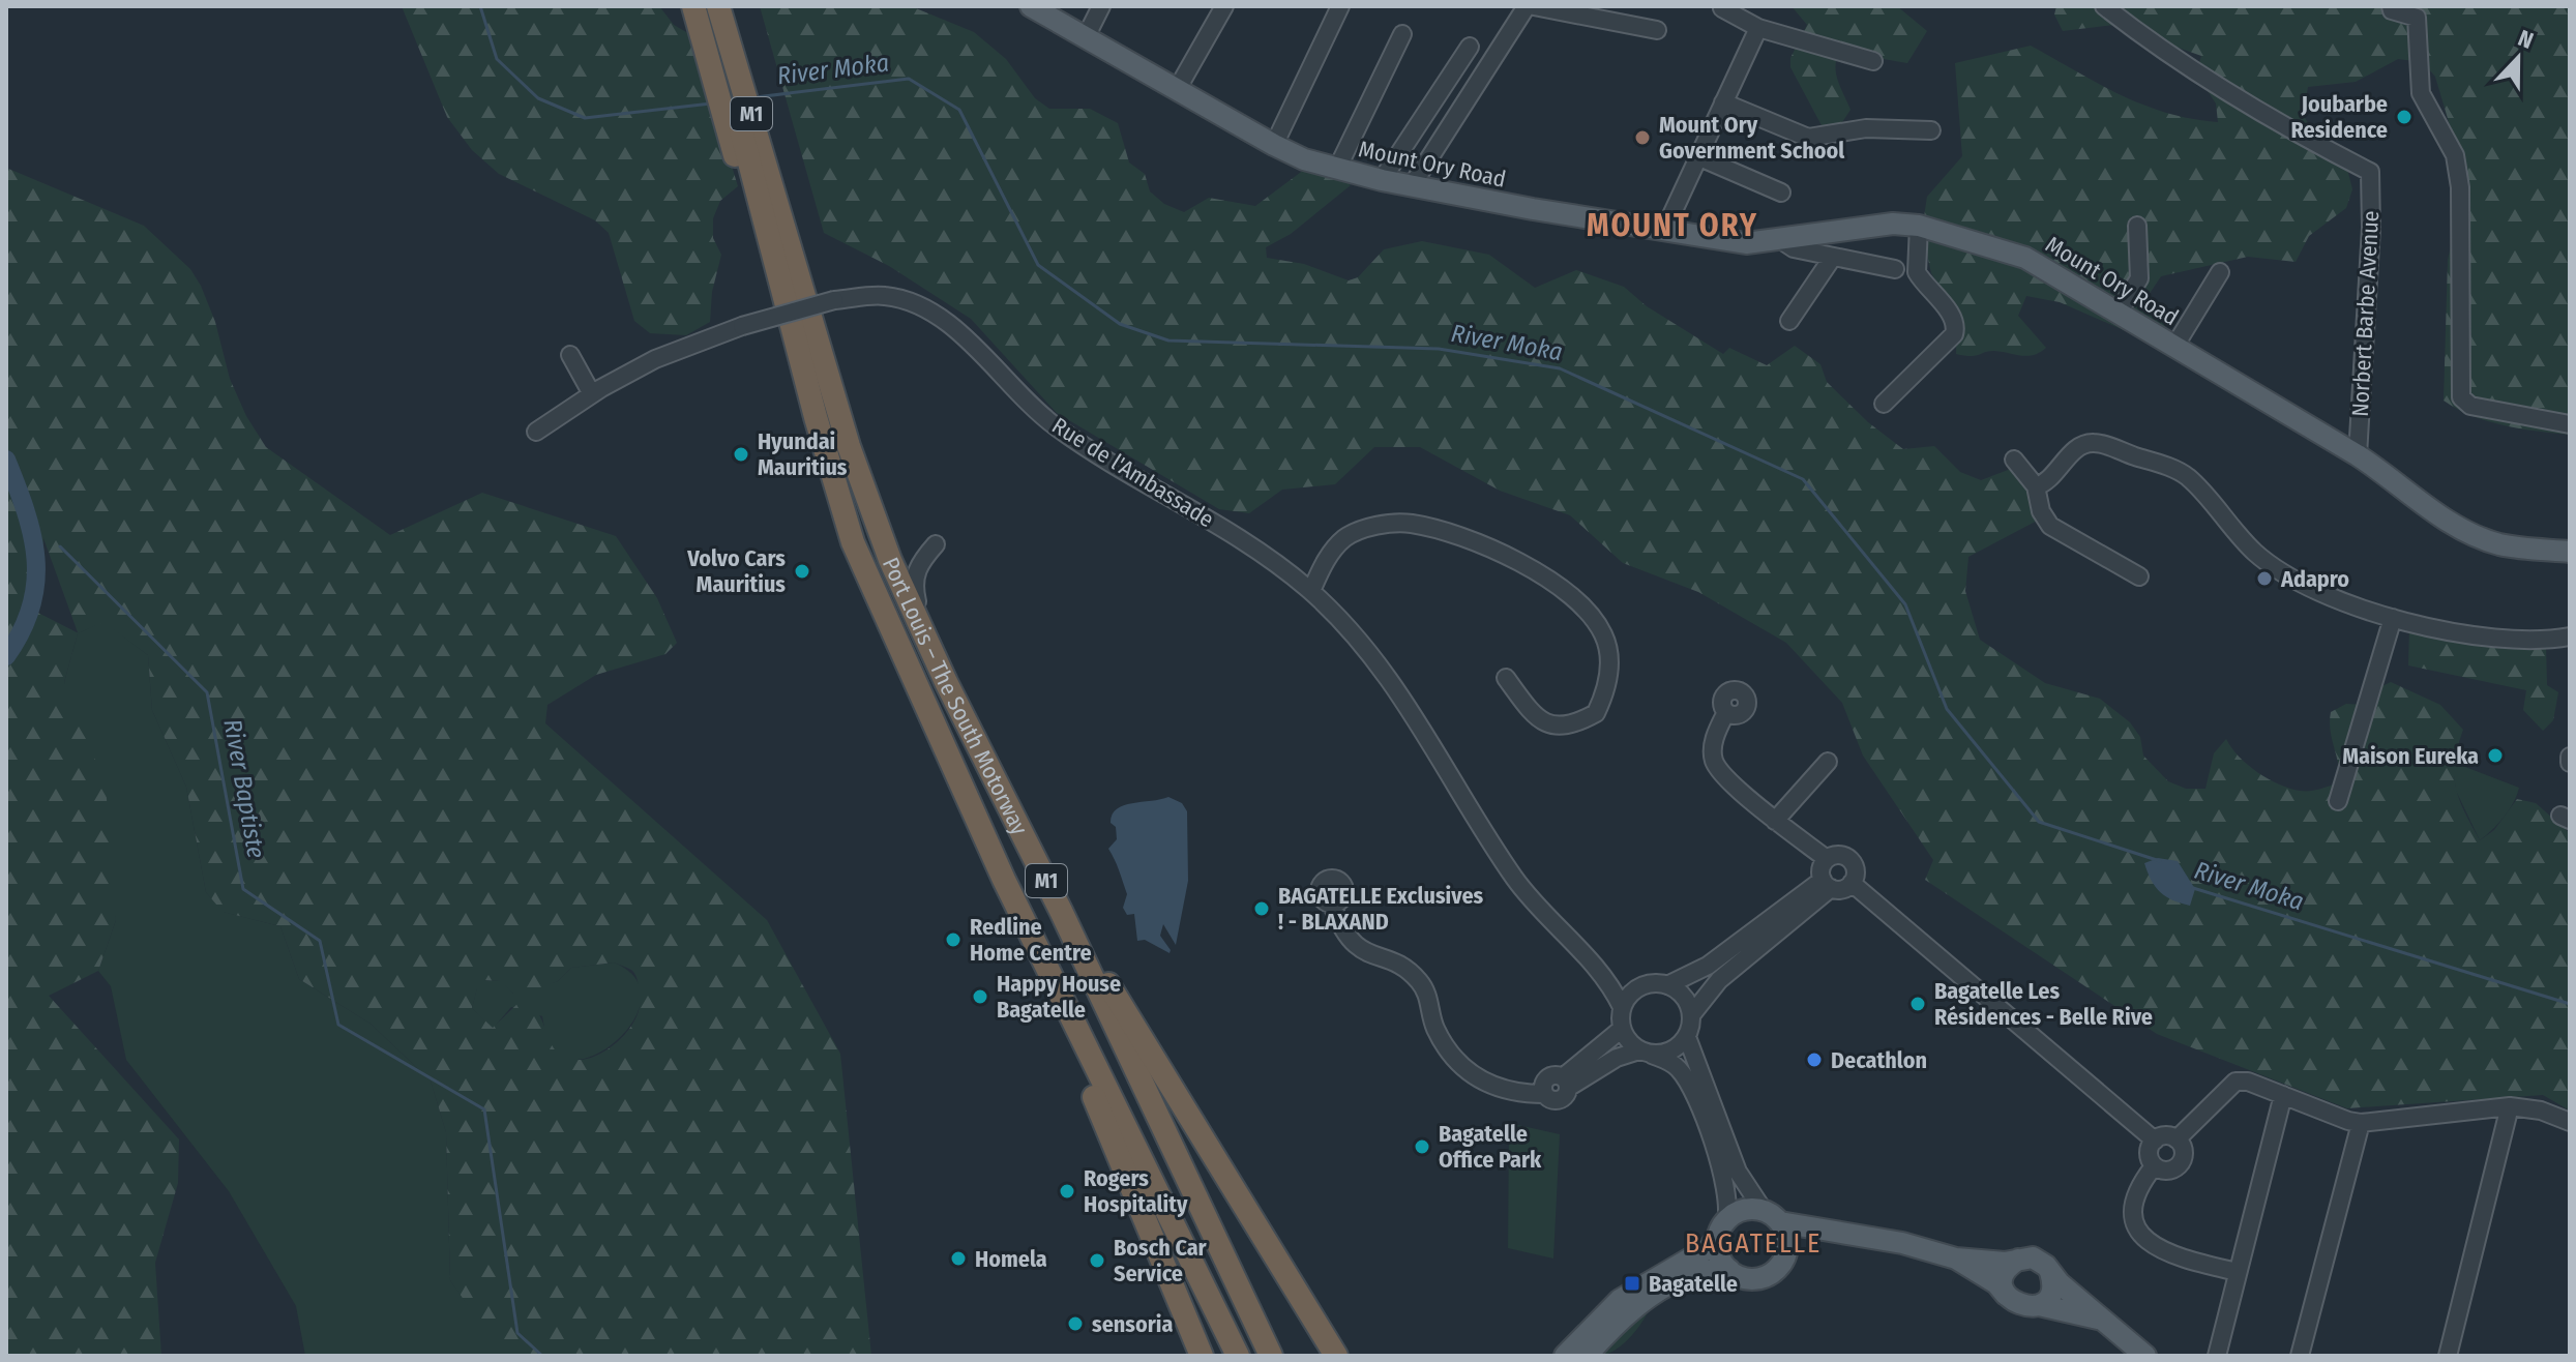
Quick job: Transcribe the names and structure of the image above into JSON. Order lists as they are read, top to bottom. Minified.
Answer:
{"streets":{"highway":["M1","Port Louis – The South Motorway"],"main road":["Mount Ory Road"],"street":["Norbert Barbe Avenue","Rue de l'Ambassade"]},"crossings":[["Mount Ory Road","Norbert Barbe Avenue"]],"districts":["MOUNT ORY","BAGATELLE"],"water":["River Moka","River Baptiste"],"places":{"other":["Joubarbe Residence","Mount Ory Government School","Hyundai Mauritius","Volvo Cars Mauritius","Adapro","Maison Eureka","BAGATELLE Exclusives ! - BLAXAND","Redline Home Centre","Happy House Bagatelle","Bagatelle Les Résidences - Belle Rive","Decathlon","Bagatelle Office Park","Rogers Hospitality","Homela","Bosch Car Service","sensoria"],"transit":["Bagatelle"]},"north":"top"}
